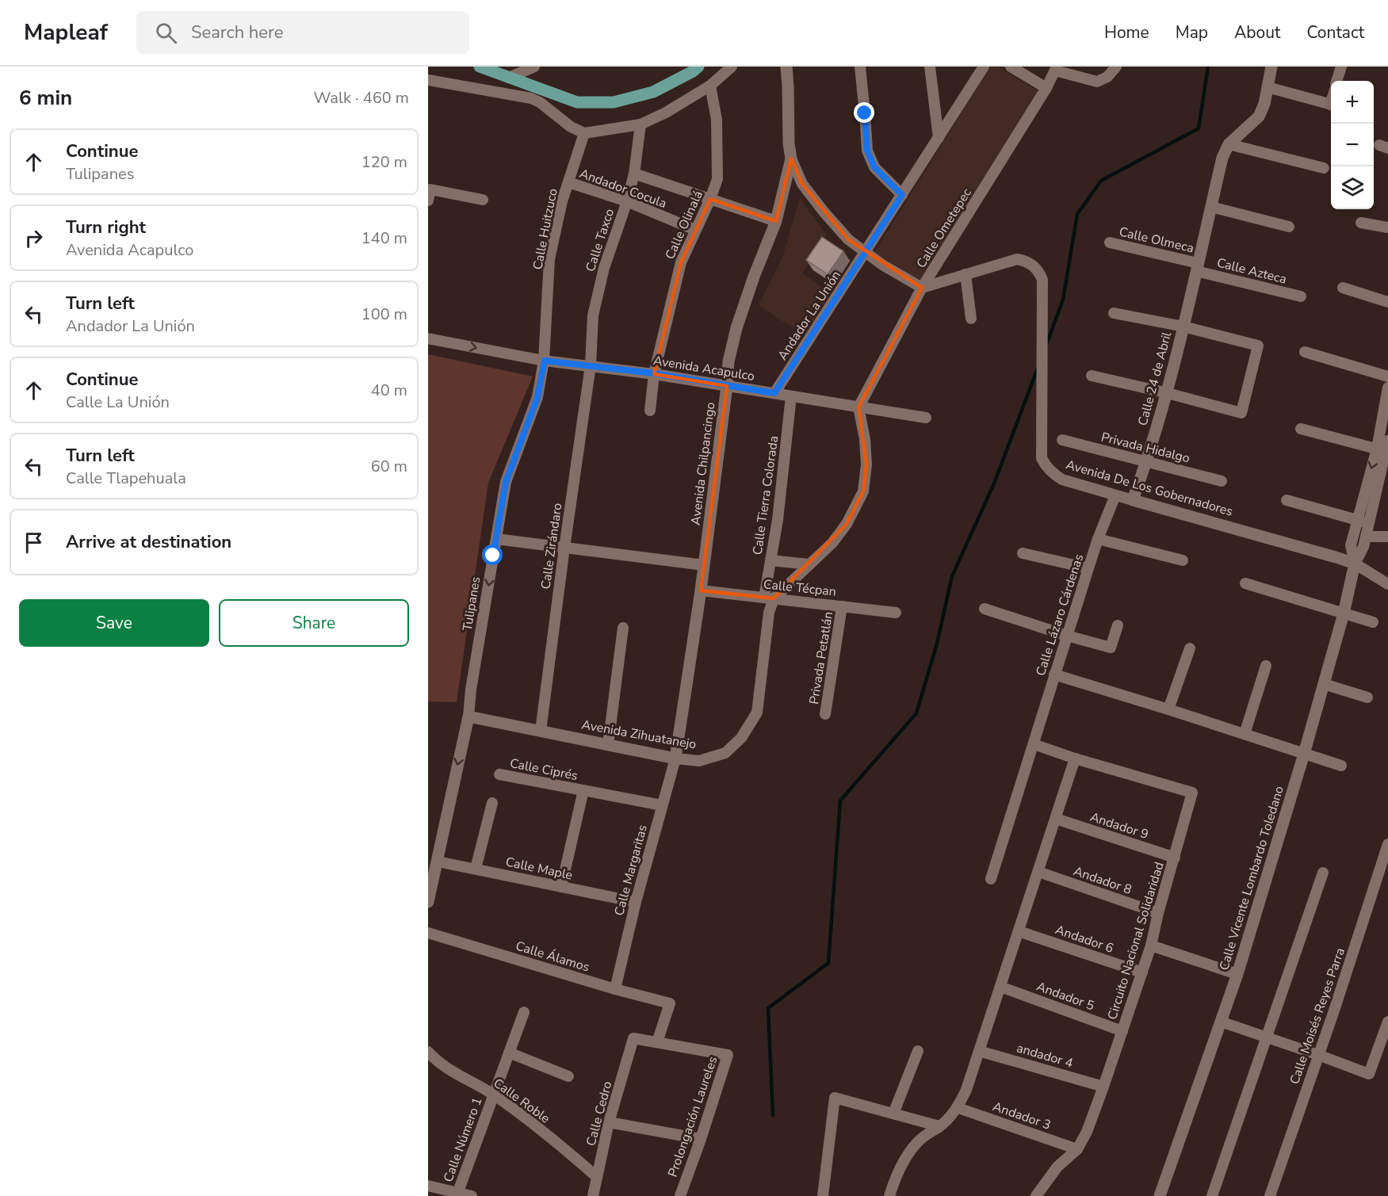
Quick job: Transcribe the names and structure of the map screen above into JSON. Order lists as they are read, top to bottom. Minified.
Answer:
{"streets":{"street":["Andador Cocula","Calle Olinalá","Calle Ometepec","Calle Huitzuco","Calle Taxco","Calle Olmeca","Calle Azteca","Andador La Unión","Avenida Acapulco","Calle 24 de Abril","Privada Hidalgo","Avenida Chilpancingo","Avenida De Los Gobernadores","Calle Tierra Colorada","Calle Zirándaro","Calle Técpan","Tulipanes","Calle Lázaro Cárdenas","Privada Petatlán","Avenida Zihuatanejo","Calle Ciprés","Andador 9","Calle Maple","Calle Margaritas","Calle Vicente Lombardo Toledano","Andador 8","Andador 6","Circuito Nacional Solidaridad","Calle Álamos","Andador 5","Calle Moisés Reyes Parra","andador 4","Calle Roble","Calle Cedro","Andador 3","Prolongación Laureles","Calle Número 1"]},"crossings":[["Andador Cocula","Calle Olinalá"],["Andador Cocula","Calle Huitzuco"],["Andador Cocula","Calle Taxco"],["Calle Olinalá","Avenida Acapulco"],["Calle Ometepec","Avenida Acapulco"],["Calle Ometepec","Avenida De Los Gobernadores"],["Calle Huitzuco","Avenida Acapulco"],["Calle Huitzuco","Tulipanes"],["Calle Taxco","Avenida Acapulco"],["Calle Taxco","Calle Zirándaro"],["Calle Olmeca","Calle Azteca"],["Calle Olmeca","Calle 24 de Abril"],["Calle Azteca","Calle 24 de Abril"],["Andador La Unión","Avenida Acapulco"],["Avenida Acapulco","Avenida Chilpancingo"],["Avenida Acapulco","Calle Tierra Colorada"],["Avenida Acapulco","Calle Zirándaro"],["Avenida Acapulco","Tulipanes"],["Calle 24 de Abril","Privada Hidalgo"],["Calle 24 de Abril","Avenida De Los Gobernadores"],["Avenida Chilpancingo","Calle Técpan"],["Avenida Chilpancingo","Avenida Zihuatanejo"],["Avenida Chilpancingo","Calle Margaritas"],["Avenida De Los Gobernadores","Calle Lázaro Cárdenas"],["Avenida De Los Gobernadores","Calle Vicente Lombardo Toledano"],["Calle Tierra Colorada","Calle Técpan"],["Calle Tierra Colorada","Avenida Zihuatanejo"],["Calle Zirándaro","Avenida Zihuatanejo"],["Calle Técpan","Privada Petatlán"],["Calle Técpan","Avenida Zihuatanejo"],["Tulipanes","Avenida Zihuatanejo"],["Calle Lázaro Cárdenas","Circuito Nacional Solidaridad"],["Avenida Zihuatanejo","Calle Margaritas"],["Calle Ciprés","Calle Margaritas"],["Andador 9","Circuito Nacional Solidaridad"],["Calle Maple","Calle Margaritas"],["Calle Margaritas","Calle Álamos"],["Andador 8","Circuito Nacional Solidaridad"],["Andador 6","Circuito Nacional Solidaridad"],["Circuito Nacional Solidaridad","Andador 5"],["Circuito Nacional Solidaridad","andador 4"],["Circuito Nacional Solidaridad","Andador 3"],["Calle Álamos","Prolongación Laureles"],["Calle Roble","Calle Cedro"],["Calle Roble","Calle Número 1"],["Calle Cedro","Prolongación Laureles"]],"one_way":["Tulipanes"],"page":{"header":"Mapleaf","search":"Search here","nav":["Home","Map","About","Contact"],"heading":["6 min","Walk · 460 m"],"map_buttons":["+","−"],"list":[["Continue","Tulipanes","120 m"],["Turn right","Avenida Acapulco","140 m"],["Turn left","Andador La Unión","100 m"],["Continue","Calle La Unión","40 m"],["Turn left","Calle Tlapehuala","60 m"],"Arrive at destination"],"buttons":["Save","Share"]}}
